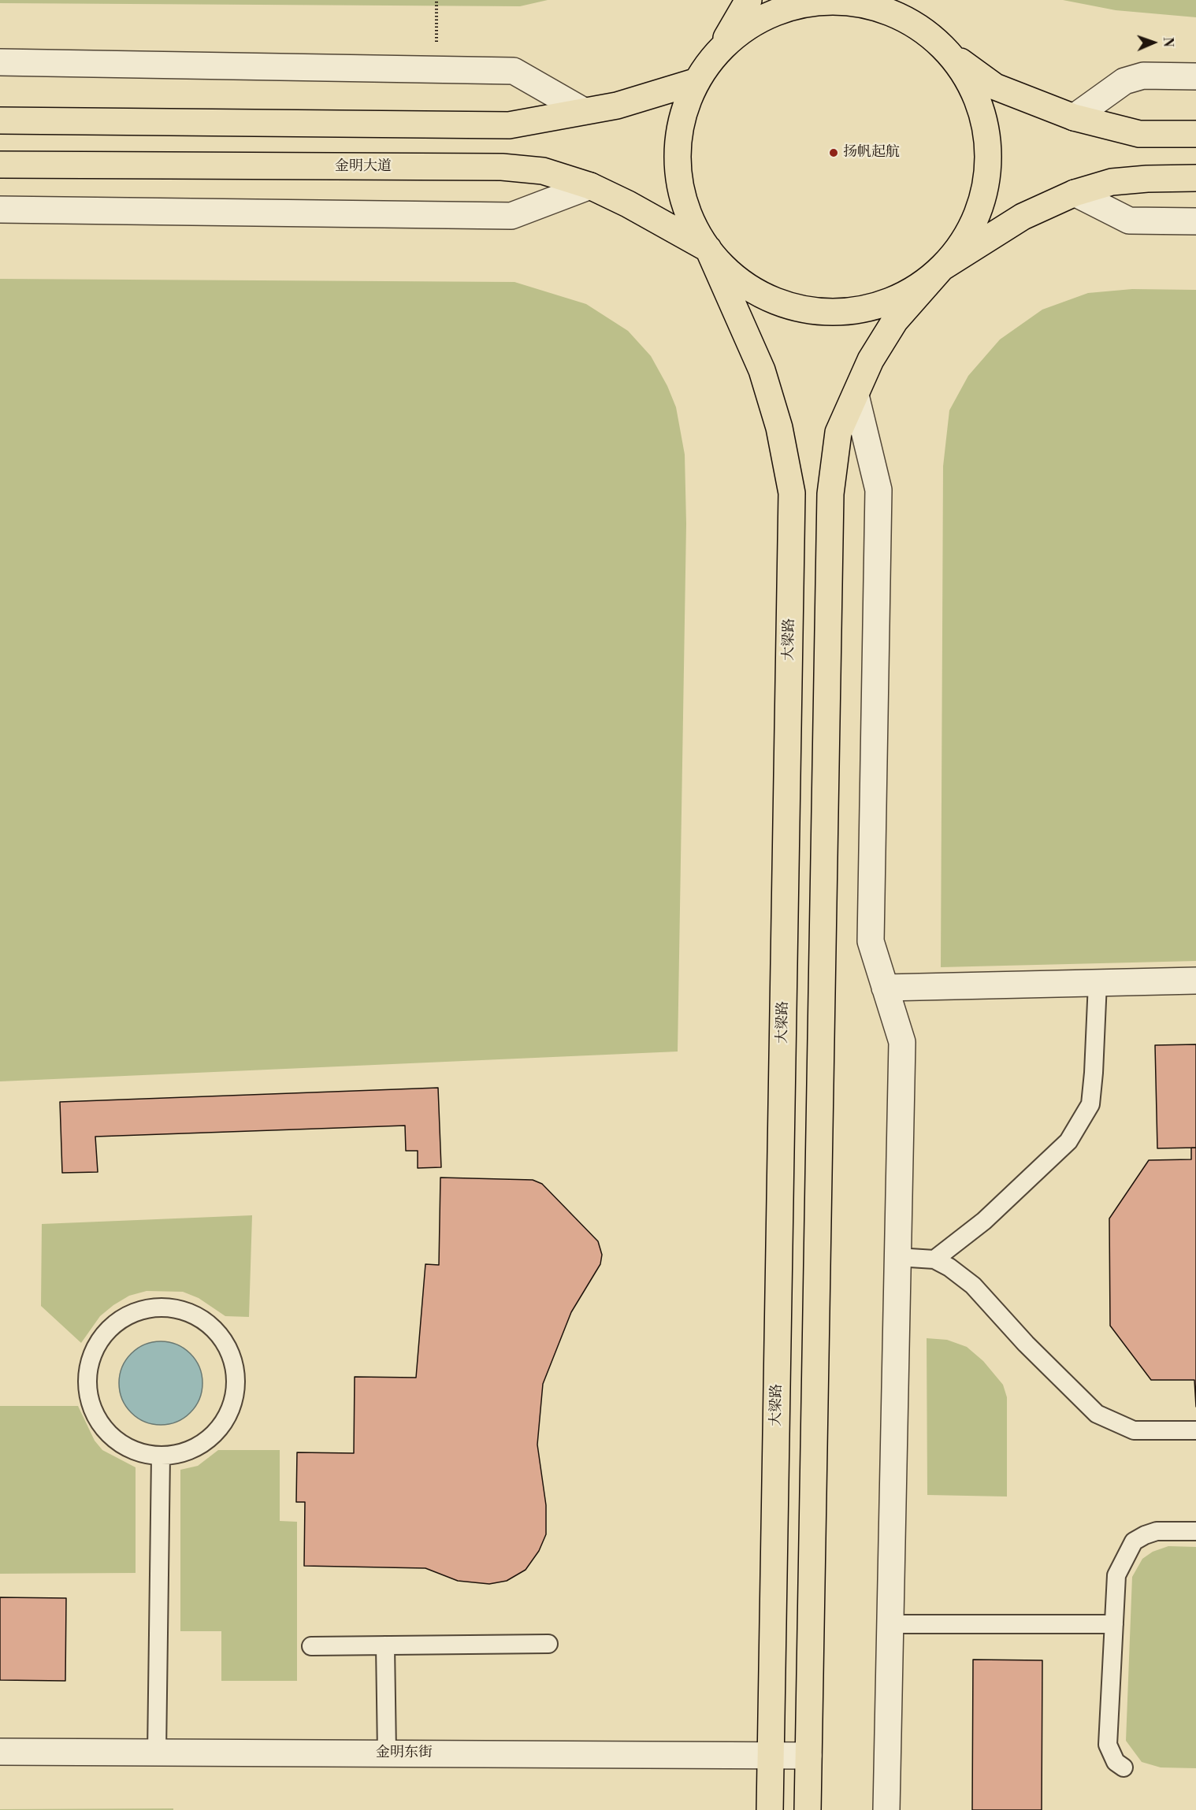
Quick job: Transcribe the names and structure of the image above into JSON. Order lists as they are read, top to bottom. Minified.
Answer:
{"streets":{"main road":["金明大道","大梁路"],"street":["金明东街"]},"crossings":[["金明大道","大梁路"],["大梁路","金明东街"]],"places":["扬帆起航"],"north":"right"}
